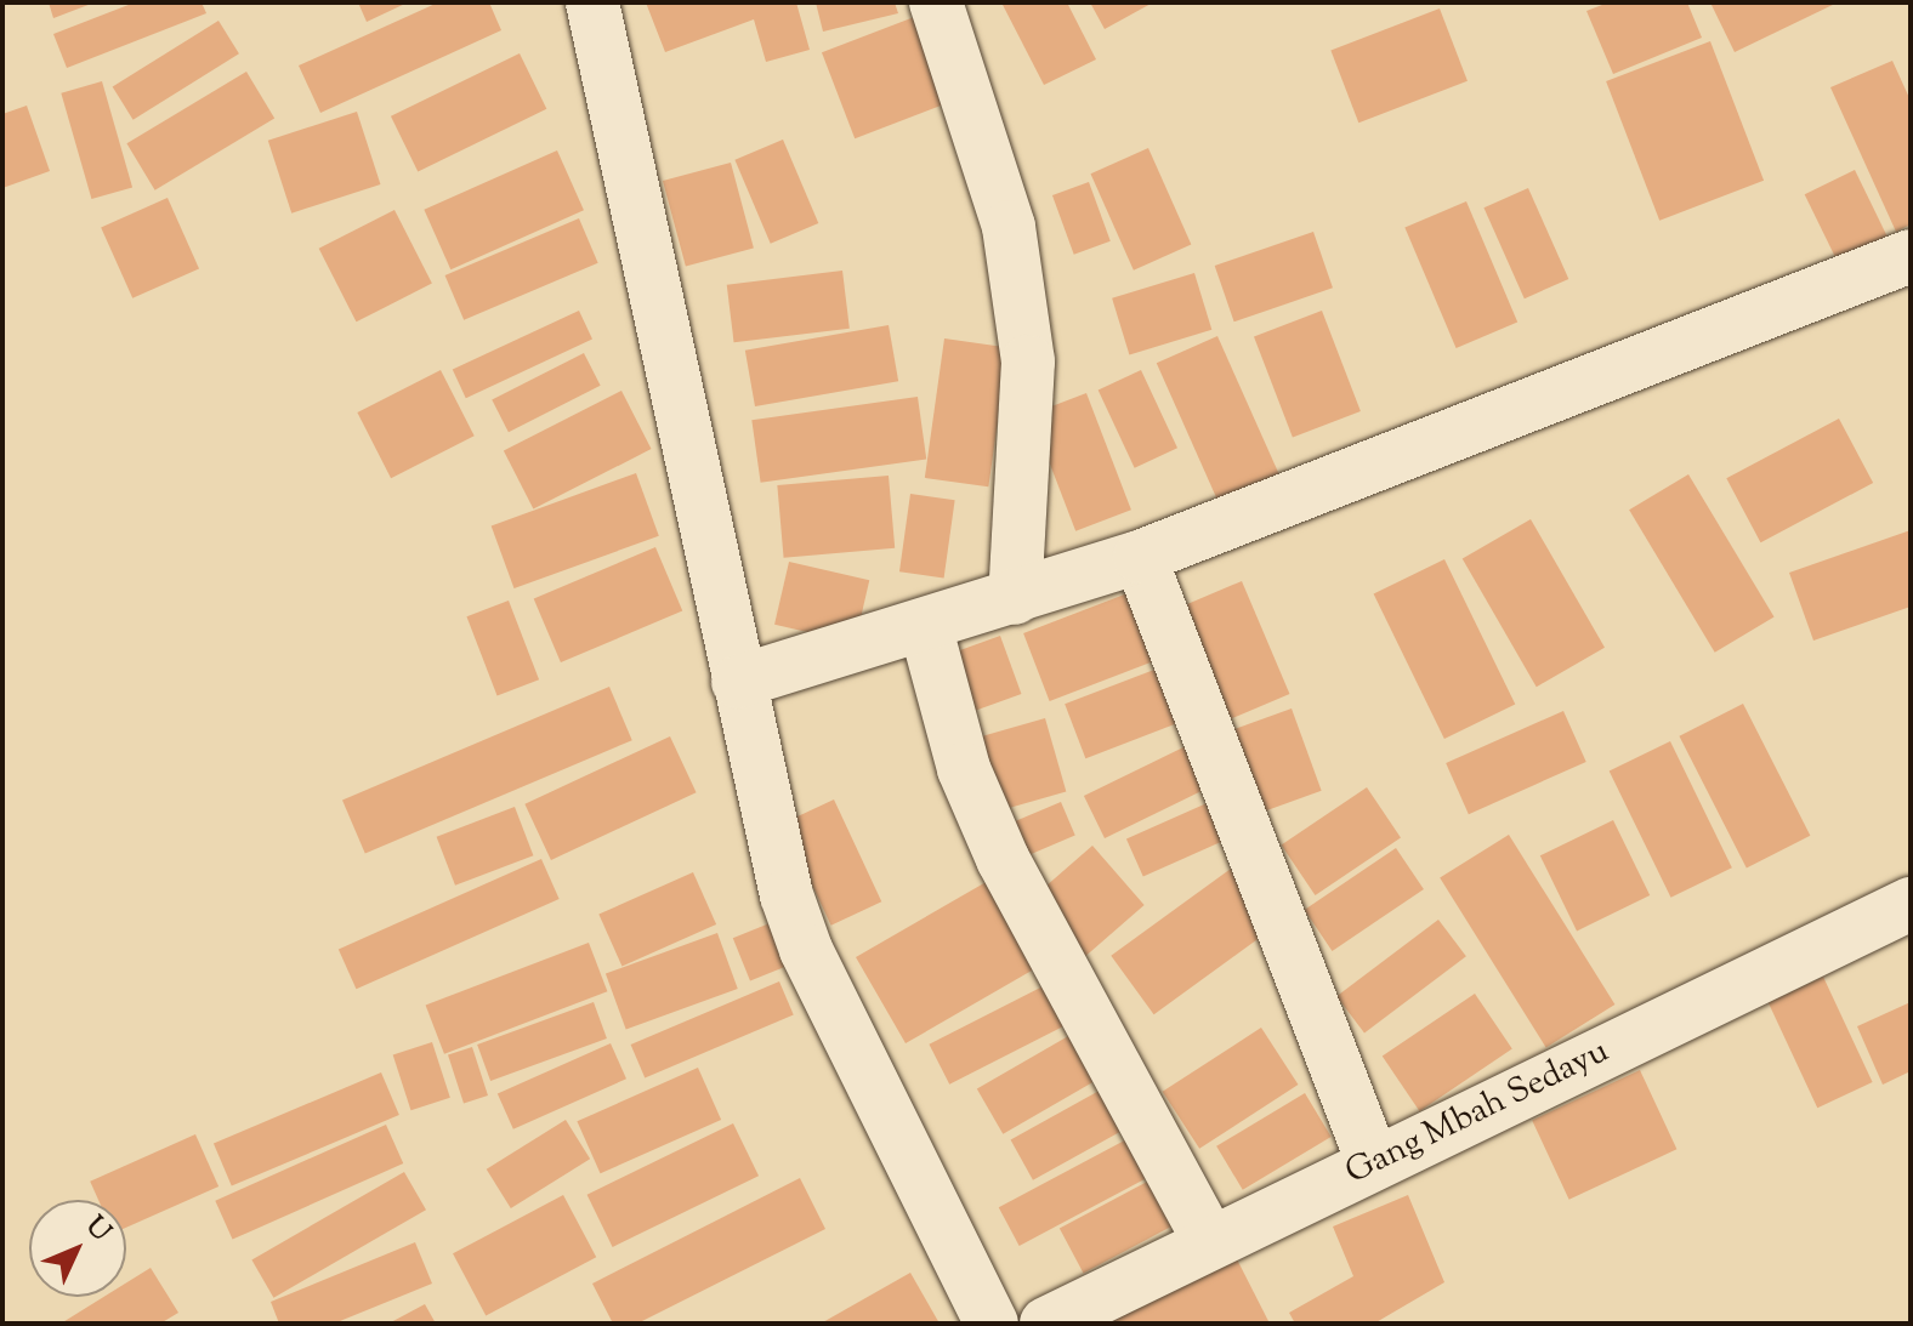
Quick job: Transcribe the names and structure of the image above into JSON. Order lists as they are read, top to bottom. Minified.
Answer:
{"streets":{"street":["Gang Mbah Sedayu"]},"north":"top right"}
